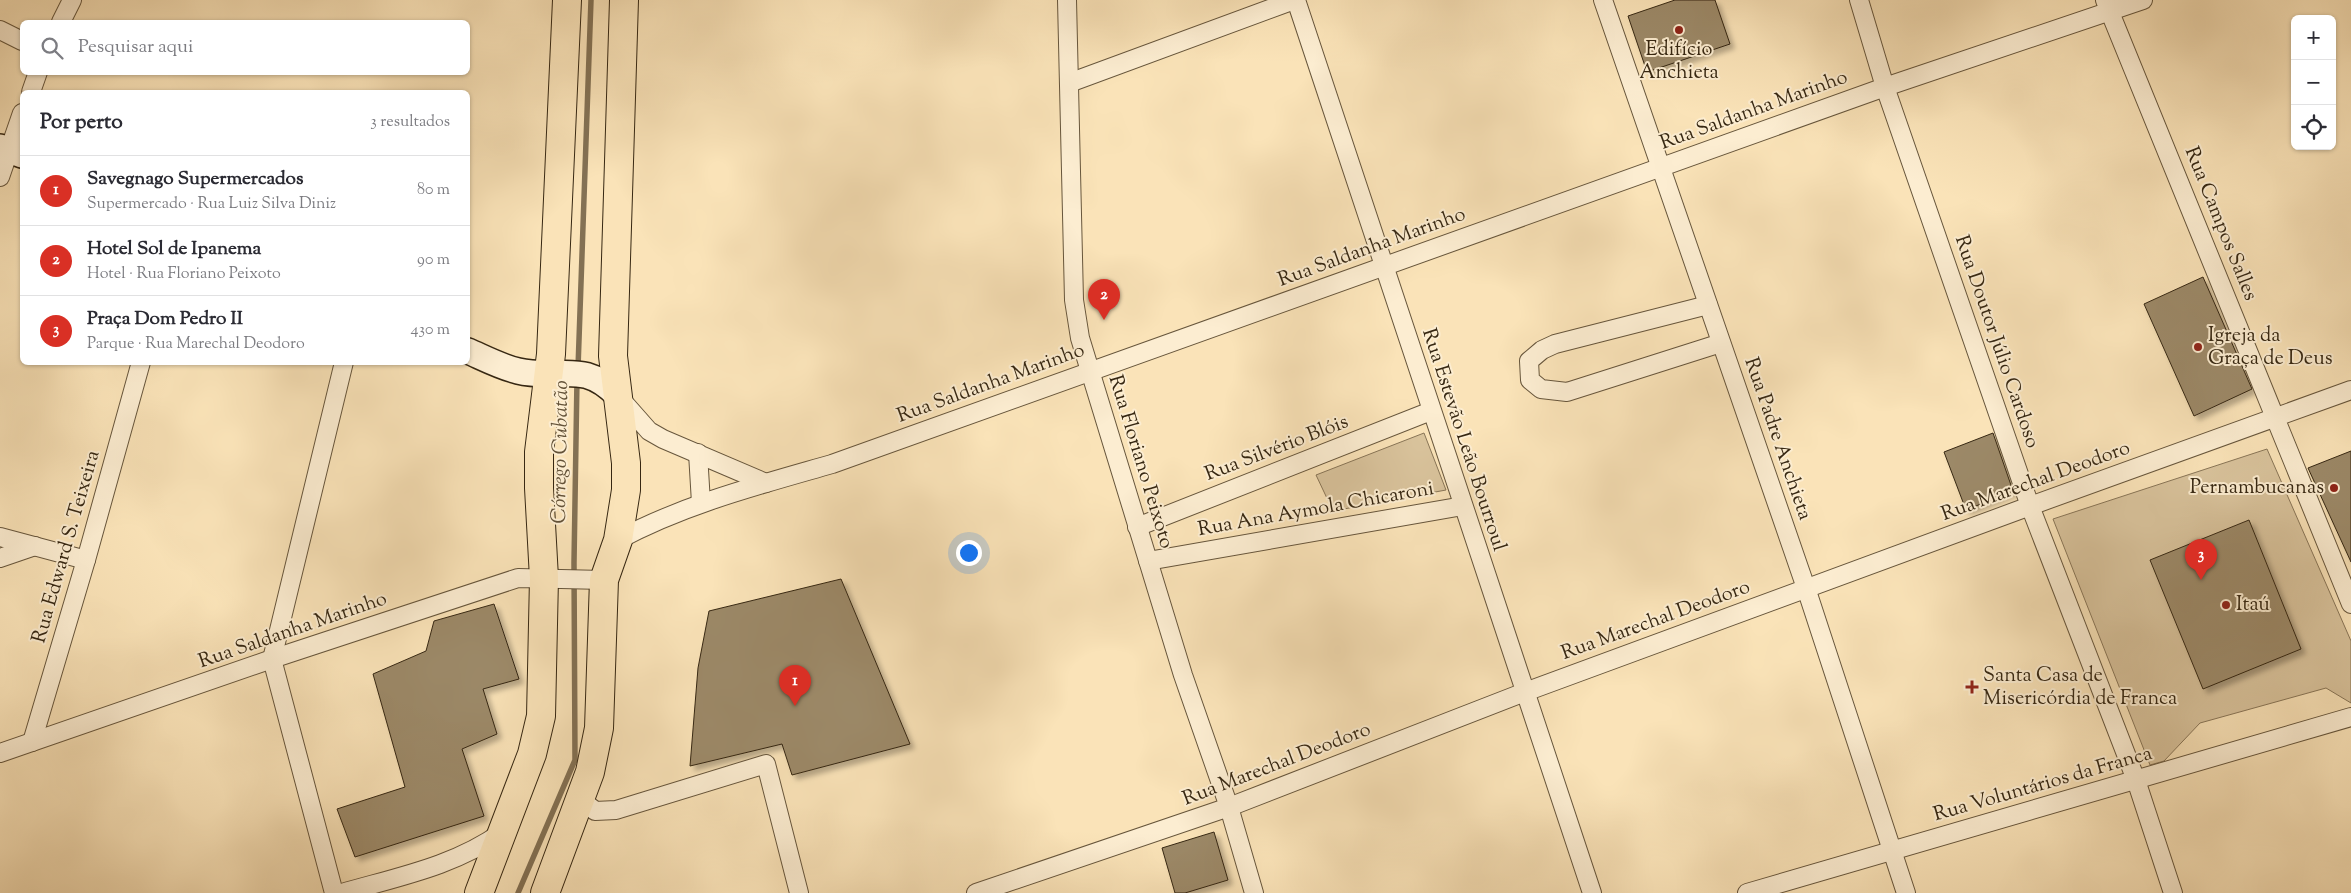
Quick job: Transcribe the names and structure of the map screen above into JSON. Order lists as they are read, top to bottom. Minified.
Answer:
{"streets":{"street":["Rua Saldanha Marinho","Rua Campos Salles","Rua Doutor Júlio Cardoso","Rua Padre Anchieta","Rua Estevão Leão Bourroul","Rua Silvério Blóis","Rua Floriano Peixoto","Rua Marechal Deodoro","Rua Ana Aymola Chicaroni","Rua Edward S. Teixeira","Rua Voluntários da Franca"]},"crossings":[["Rua Saldanha Marinho","Rua Campos Salles"],["Rua Saldanha Marinho","Rua Doutor Júlio Cardoso"],["Rua Saldanha Marinho","Rua Padre Anchieta"],["Rua Saldanha Marinho","Rua Estevão Leão Bourroul"],["Rua Saldanha Marinho","Rua Floriano Peixoto"],["Rua Saldanha Marinho","Rua Edward S. Teixeira"],["Rua Campos Salles","Rua Marechal Deodoro"],["Rua Doutor Júlio Cardoso","Rua Marechal Deodoro"],["Rua Doutor Júlio Cardoso","Rua Voluntários da Franca"],["Rua Padre Anchieta","Rua Marechal Deodoro"],["Rua Padre Anchieta","Rua Voluntários da Franca"],["Rua Estevão Leão Bourroul","Rua Silvério Blóis"],["Rua Estevão Leão Bourroul","Rua Marechal Deodoro"],["Rua Estevão Leão Bourroul","Rua Ana Aymola Chicaroni"],["Rua Silvério Blóis","Rua Floriano Peixoto"],["Rua Floriano Peixoto","Rua Marechal Deodoro"],["Rua Floriano Peixoto","Rua Ana Aymola Chicaroni"]],"water":["Córrego Cubatão"],"places":{"other":["Edifício Anchieta","Igreja da Graça de Deus","Pernambucanas","Itaú"],"health":["Santa Casa de Misericórdia de Franca"]},"page":{"map_buttons":["+","−"],"search":"Pesquisar aqui","heading":["Por perto","3 resultados"],"list":[{"mark":"1","name":"Savegnago Supermercados","note":"Supermercado · Rua Luiz Silva Diniz","value":"80 m"},{"mark":"2","name":"Hotel Sol de Ipanema","note":"Hotel · Rua Floriano Peixoto","value":"90 m"},{"mark":"3","name":"Praça Dom Pedro II","note":"Parque · Rua Marechal Deodoro","value":"430 m"}],"pins":["2","3","1"]}}
